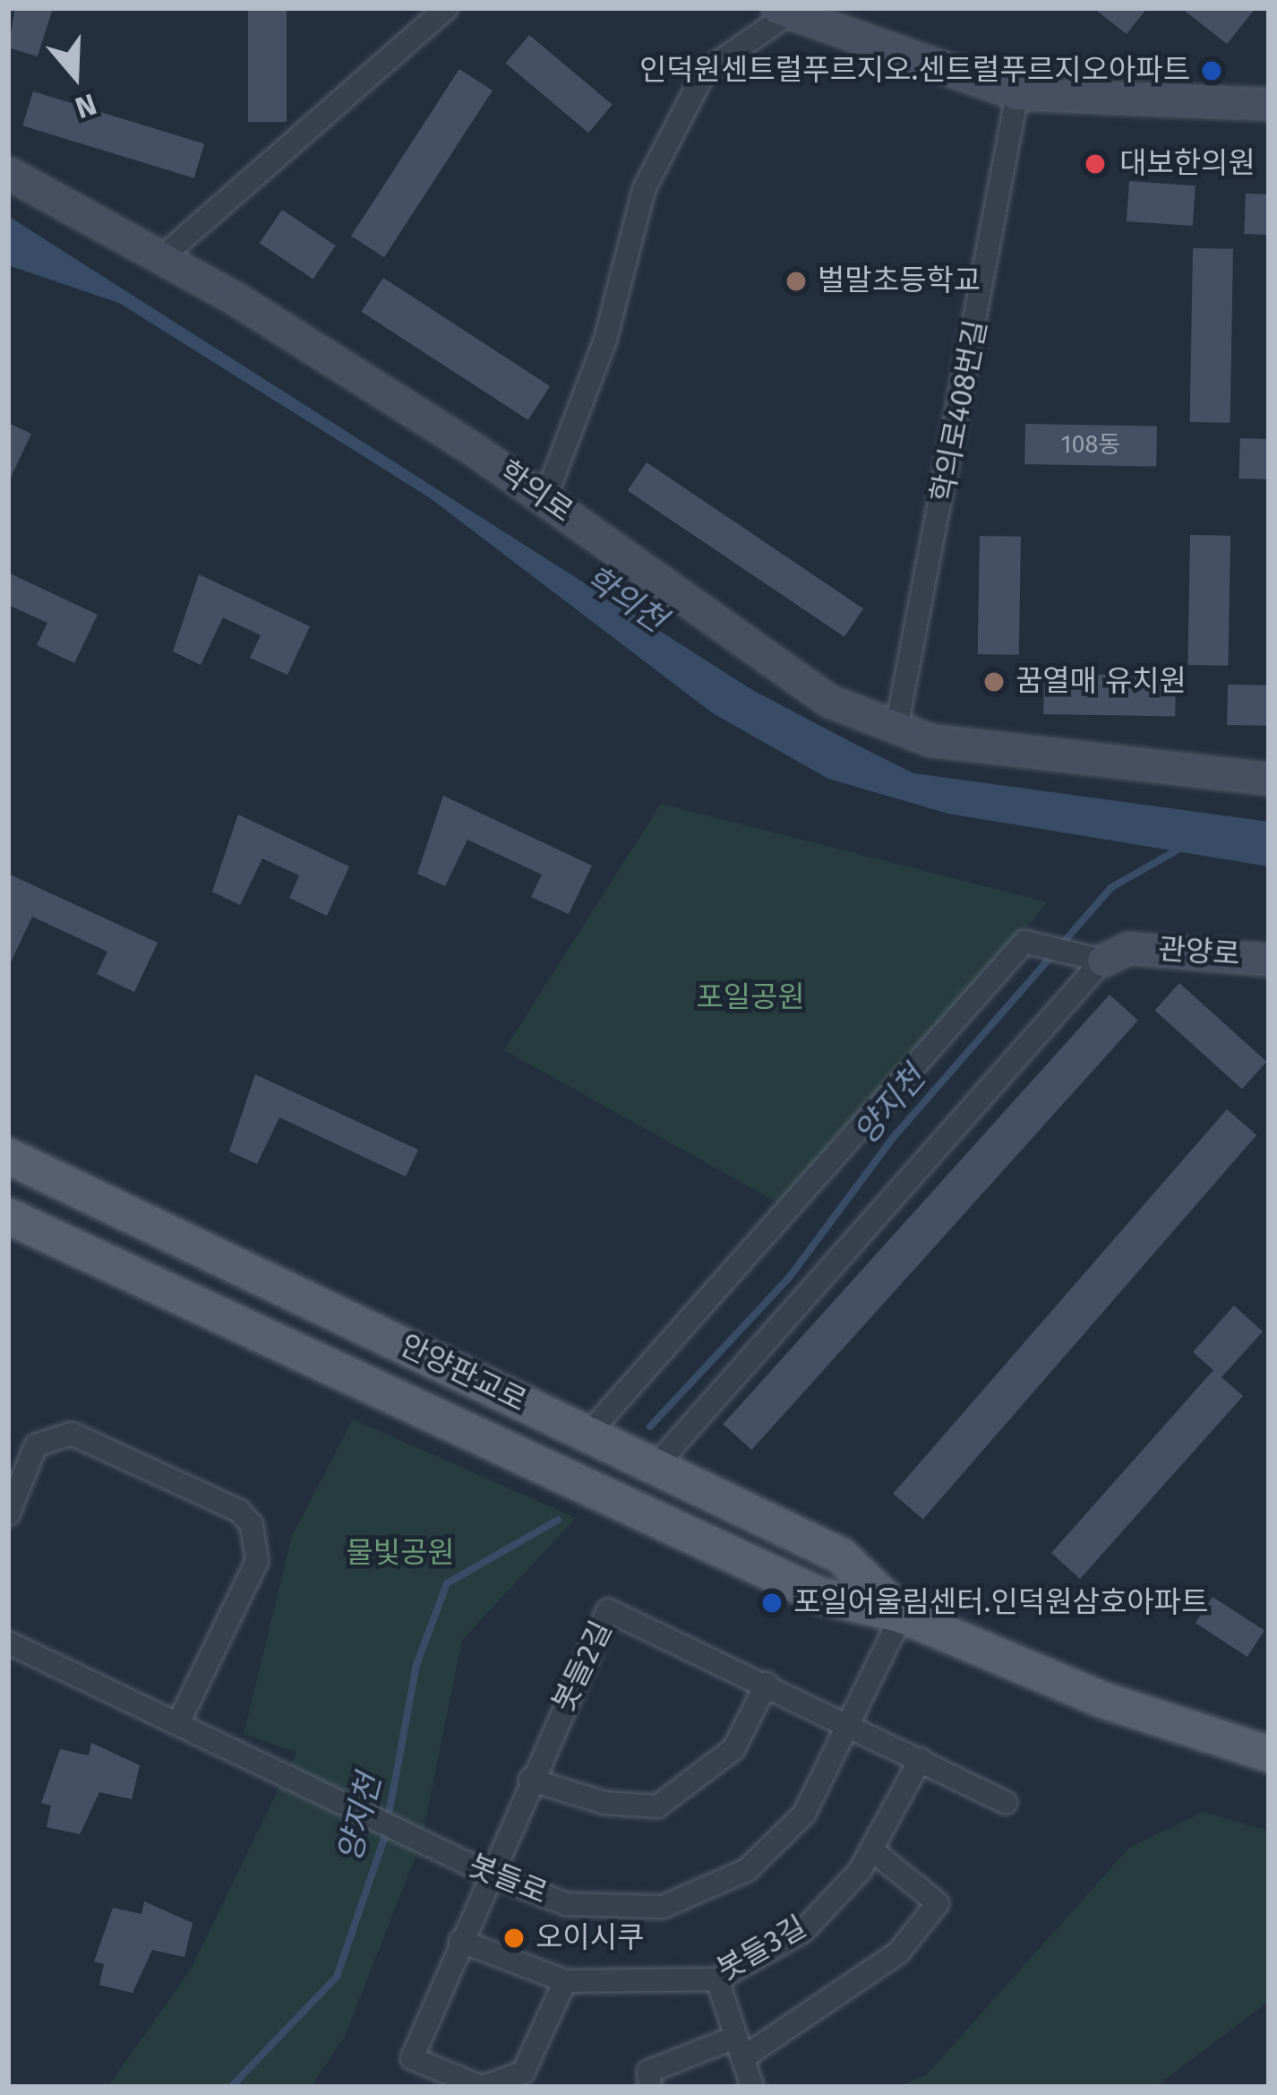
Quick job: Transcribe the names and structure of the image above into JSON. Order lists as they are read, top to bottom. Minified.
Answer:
{"streets":{"main road":["안양판교로"],"street":["학의로408번길","학의로","관양로","봇들2길","봇들로","봇들3길"]},"crossings":[["학의로408번길","학의로"],["안양판교로","봇들로"],["봇들2길","봇들로"],["봇들2길","봇들3길"]],"water":["학의천","양지천"],"parks":["포일공원","물빛공원"],"places":["인덕원센트럴푸르지오.센트럴푸르지오아파트","대보한의원","벌말초등학교","꿈열매 유치원","포일어울림센터.인덕원삼호아파트","오이시쿠"],"house_numbers":["108동"],"north":"bottom"}
